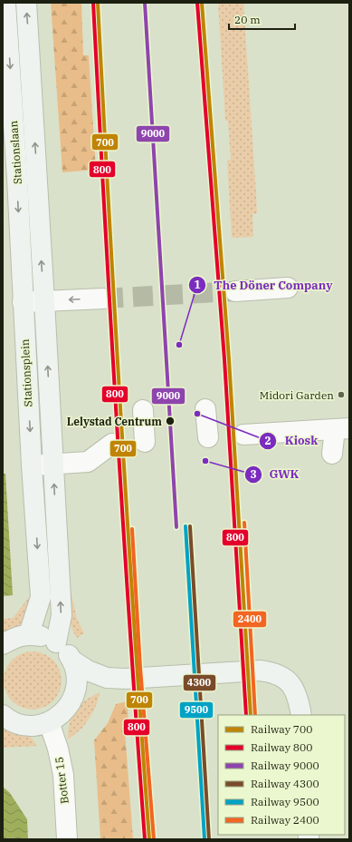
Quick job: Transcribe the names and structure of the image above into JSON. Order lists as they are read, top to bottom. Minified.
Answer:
{"streets":{"main road":["Stationslaan","Stationsplein"],"street":["Botter 15"]},"crossings":[["Stationslaan","Stationsplein"]],"places":["The Döner Company","Midori Garden","Kiosk","Lelystad Centrum","GWK"],"lines":["rail line 700","rail line 800","rail line 9000","rail line 2400","rail line 4300","rail line 9500"],"legend":["Railway 700","Railway 800","Railway 9000","Railway 4300","Railway 9500","Railway 2400"],"scale_bar":"20 m"}
